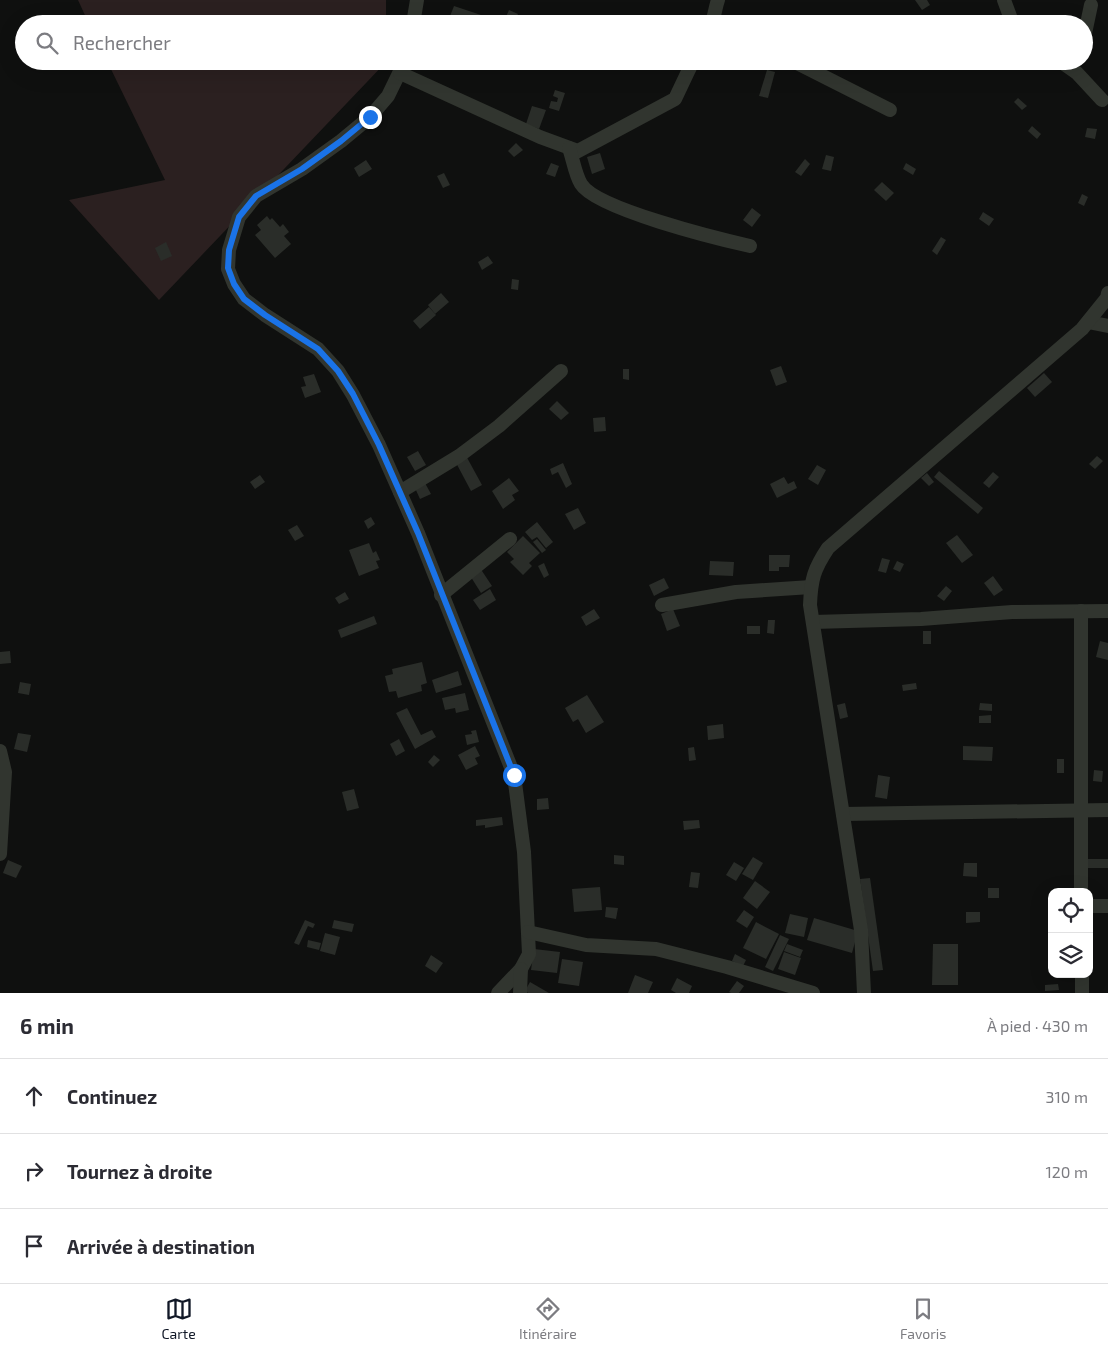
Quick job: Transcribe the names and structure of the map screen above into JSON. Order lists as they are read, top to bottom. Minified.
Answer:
{"page":{"search":"Rechercher","heading":["6 min","À pied · 430 m"],"list":[["Continuez","310 m"],["Tournez à droite","120 m"],"Arrivée à destination"],"nav":["Carte","Itinéraire","Favoris"]}}
